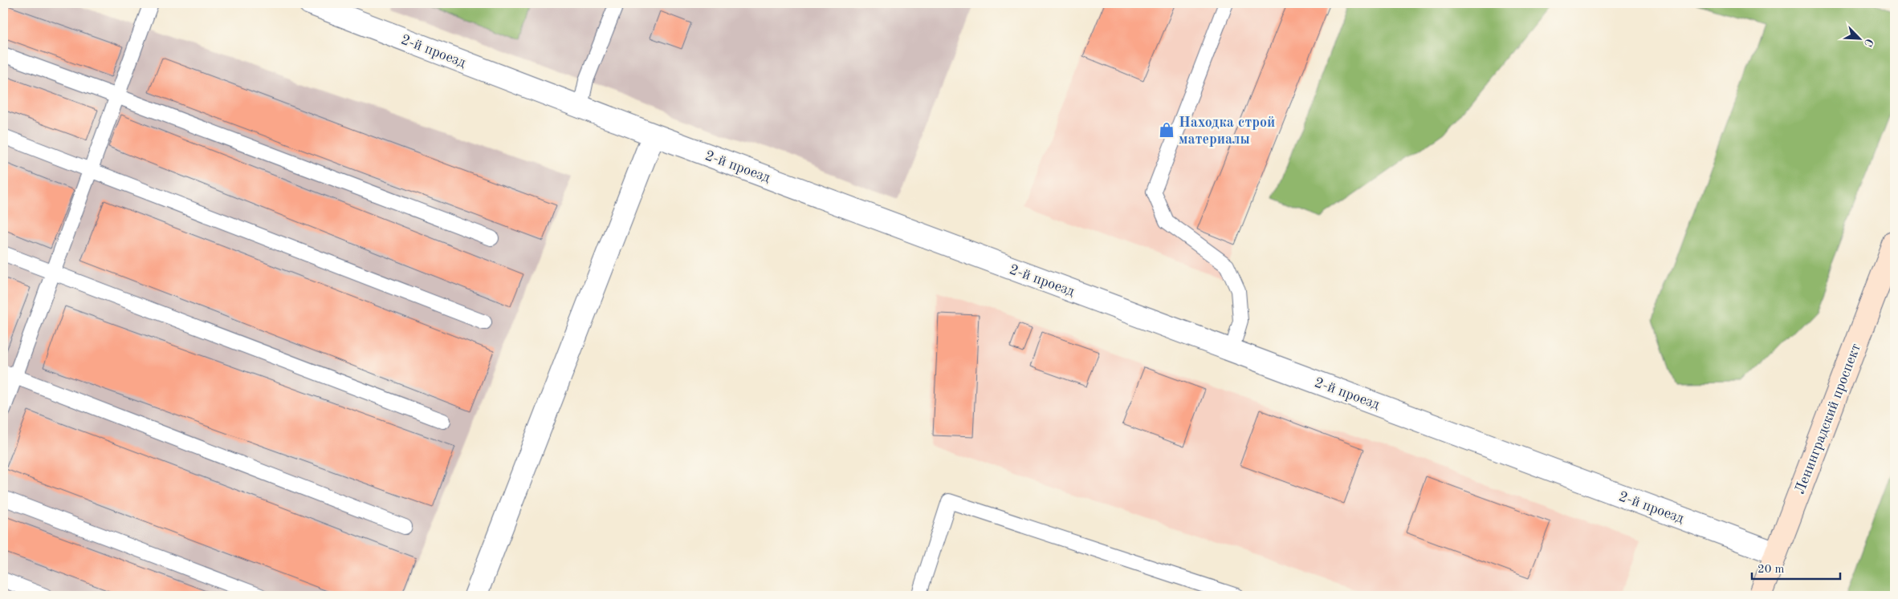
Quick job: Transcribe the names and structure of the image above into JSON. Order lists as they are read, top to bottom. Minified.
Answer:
{"streets":{"street":["2-й проезд","Ленинградский проспект"]},"crossings":[["2-й проезд","Ленинградский проспект"]],"places":{"shop":["Находка строй материалы"]},"scale_bar":"20 m","north":"bottom right"}
